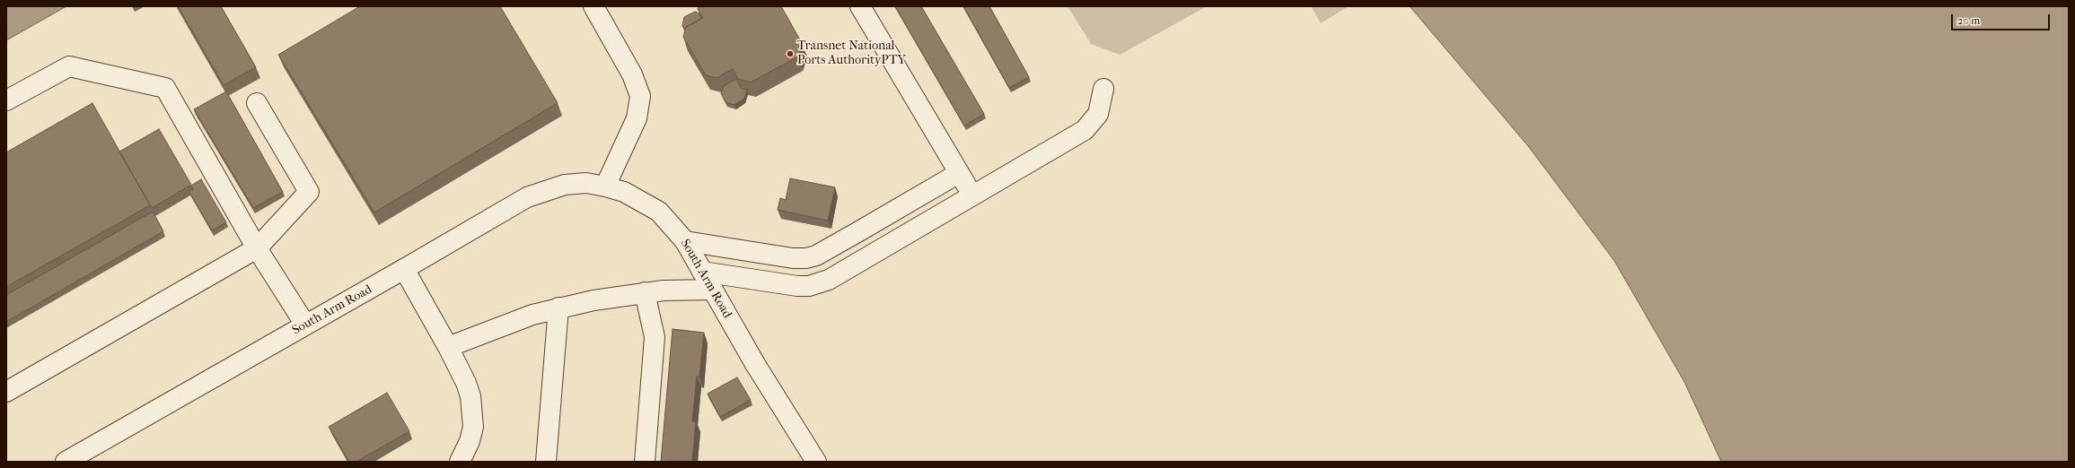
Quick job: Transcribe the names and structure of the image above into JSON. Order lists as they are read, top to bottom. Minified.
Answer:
{"streets":{"street":["South Arm Road"]},"places":["Transnet National Ports AuthorityPTY"],"scale_bar":"20 m"}
